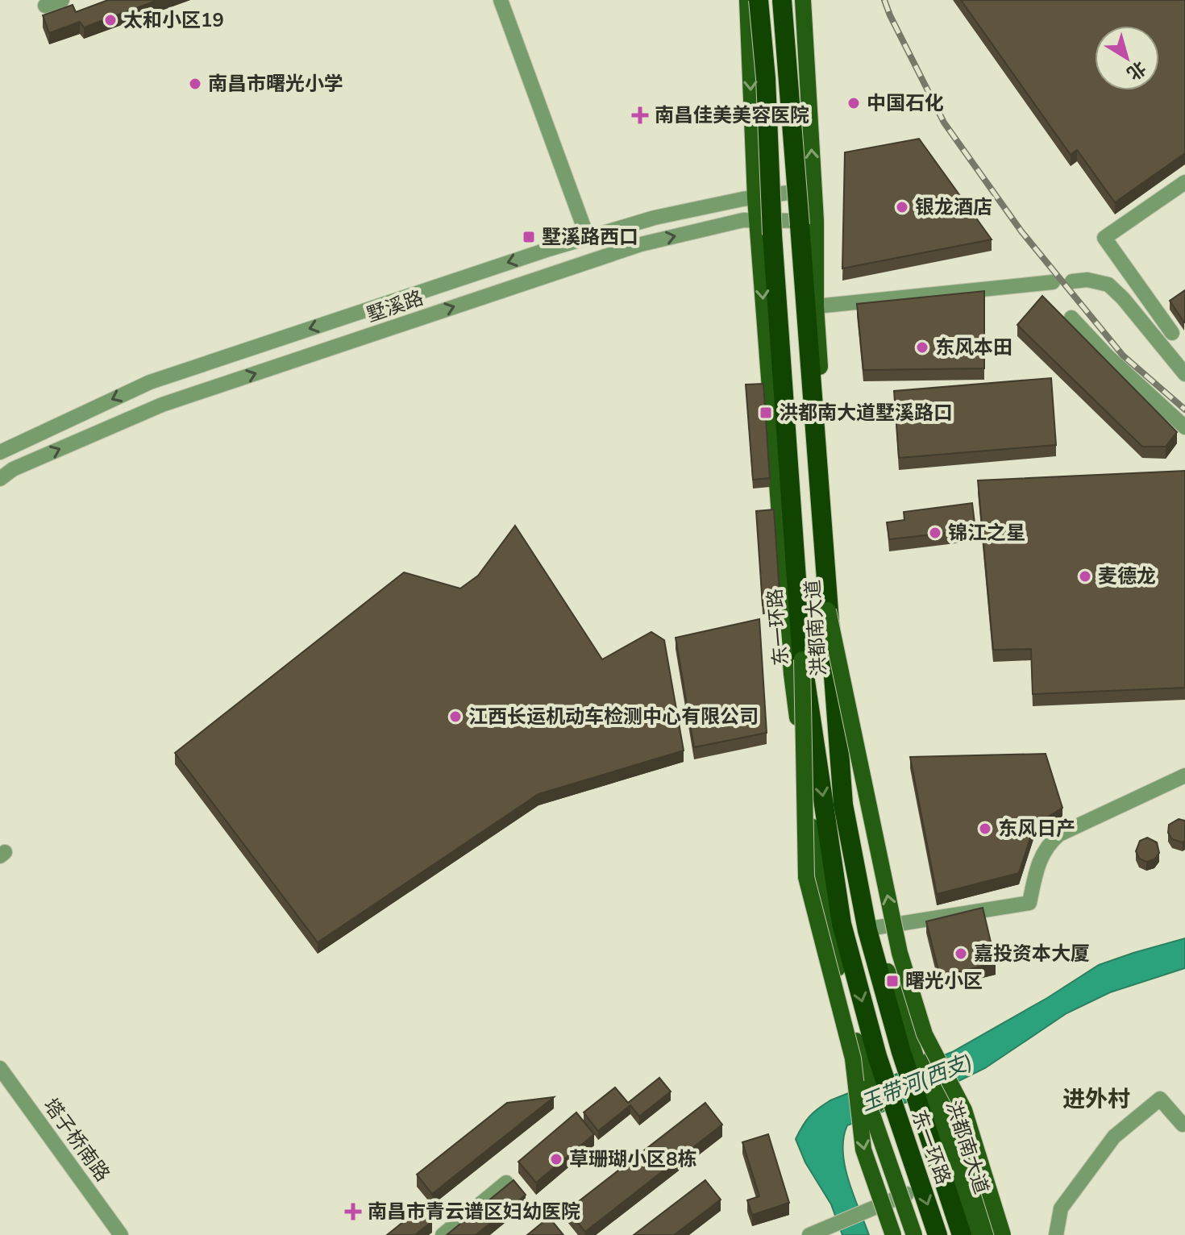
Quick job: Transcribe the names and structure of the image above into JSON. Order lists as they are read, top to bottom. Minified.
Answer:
{"streets":{"highway":["东一环路"],"main road":["洪都南大道"],"street":["墅溪路","塔子桥南路"]},"crossings":[["墅溪路","洪都南大道"]],"districts":["进外村"],"water":["玉带河(西支)"],"places":{"other":["太和小区19","南昌市曙光小学","中国石化","银龙酒店","东风本田","锦江之星","麦德龙","江西长运机动车检测中心有限公司","东风日产","嘉投资本大厦","草珊瑚小区8栋"],"health":["南昌佳美美容医院","南昌市青云谱区妇幼医院"],"transit":["墅溪路西口","洪都南大道墅溪路口","曙光小区"]},"north":"bottom right"}
